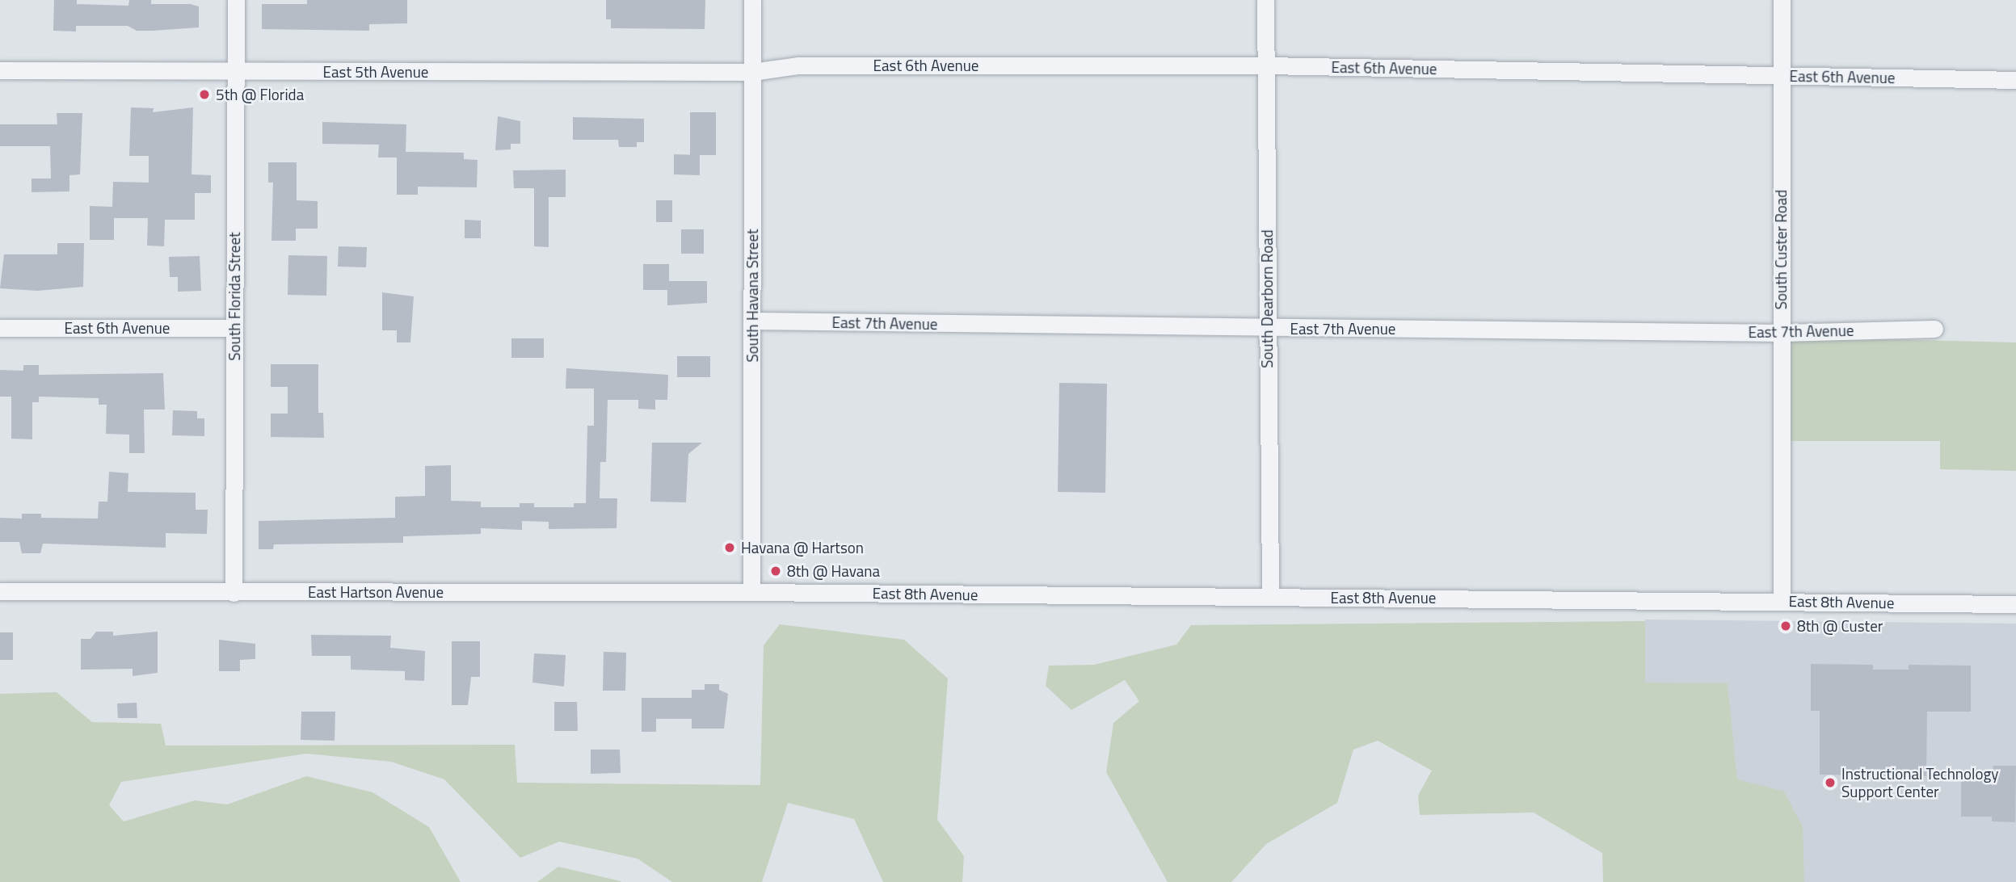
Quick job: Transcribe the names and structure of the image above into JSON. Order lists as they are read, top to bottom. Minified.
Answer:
{"streets":{"street":["East 6th Avenue","East 5th Avenue","South Custer Road","South Havana Street","South Florida Street","South Dearborn Road","East 7th Avenue","East Hartson Avenue","East 8th Avenue"]},"crossings":[["East 6th Avenue","East 5th Avenue"],["East 6th Avenue","South Custer Road"],["East 6th Avenue","South Havana Street"],["East 6th Avenue","South Florida Street"],["East 6th Avenue","South Dearborn Road"],["East 5th Avenue","South Havana Street"],["East 5th Avenue","South Florida Street"],["South Custer Road","East 7th Avenue"],["South Custer Road","East 8th Avenue"],["South Havana Street","East 7th Avenue"],["South Havana Street","East Hartson Avenue"],["South Havana Street","East 8th Avenue"],["South Florida Street","East Hartson Avenue"],["South Dearborn Road","East 7th Avenue"],["South Dearborn Road","East 8th Avenue"],["East Hartson Avenue","East 8th Avenue"]],"places":["5th @ Florida","Havana @ Hartson","8th @ Havana","8th @ Custer","Instructional Technology Support Center"]}
